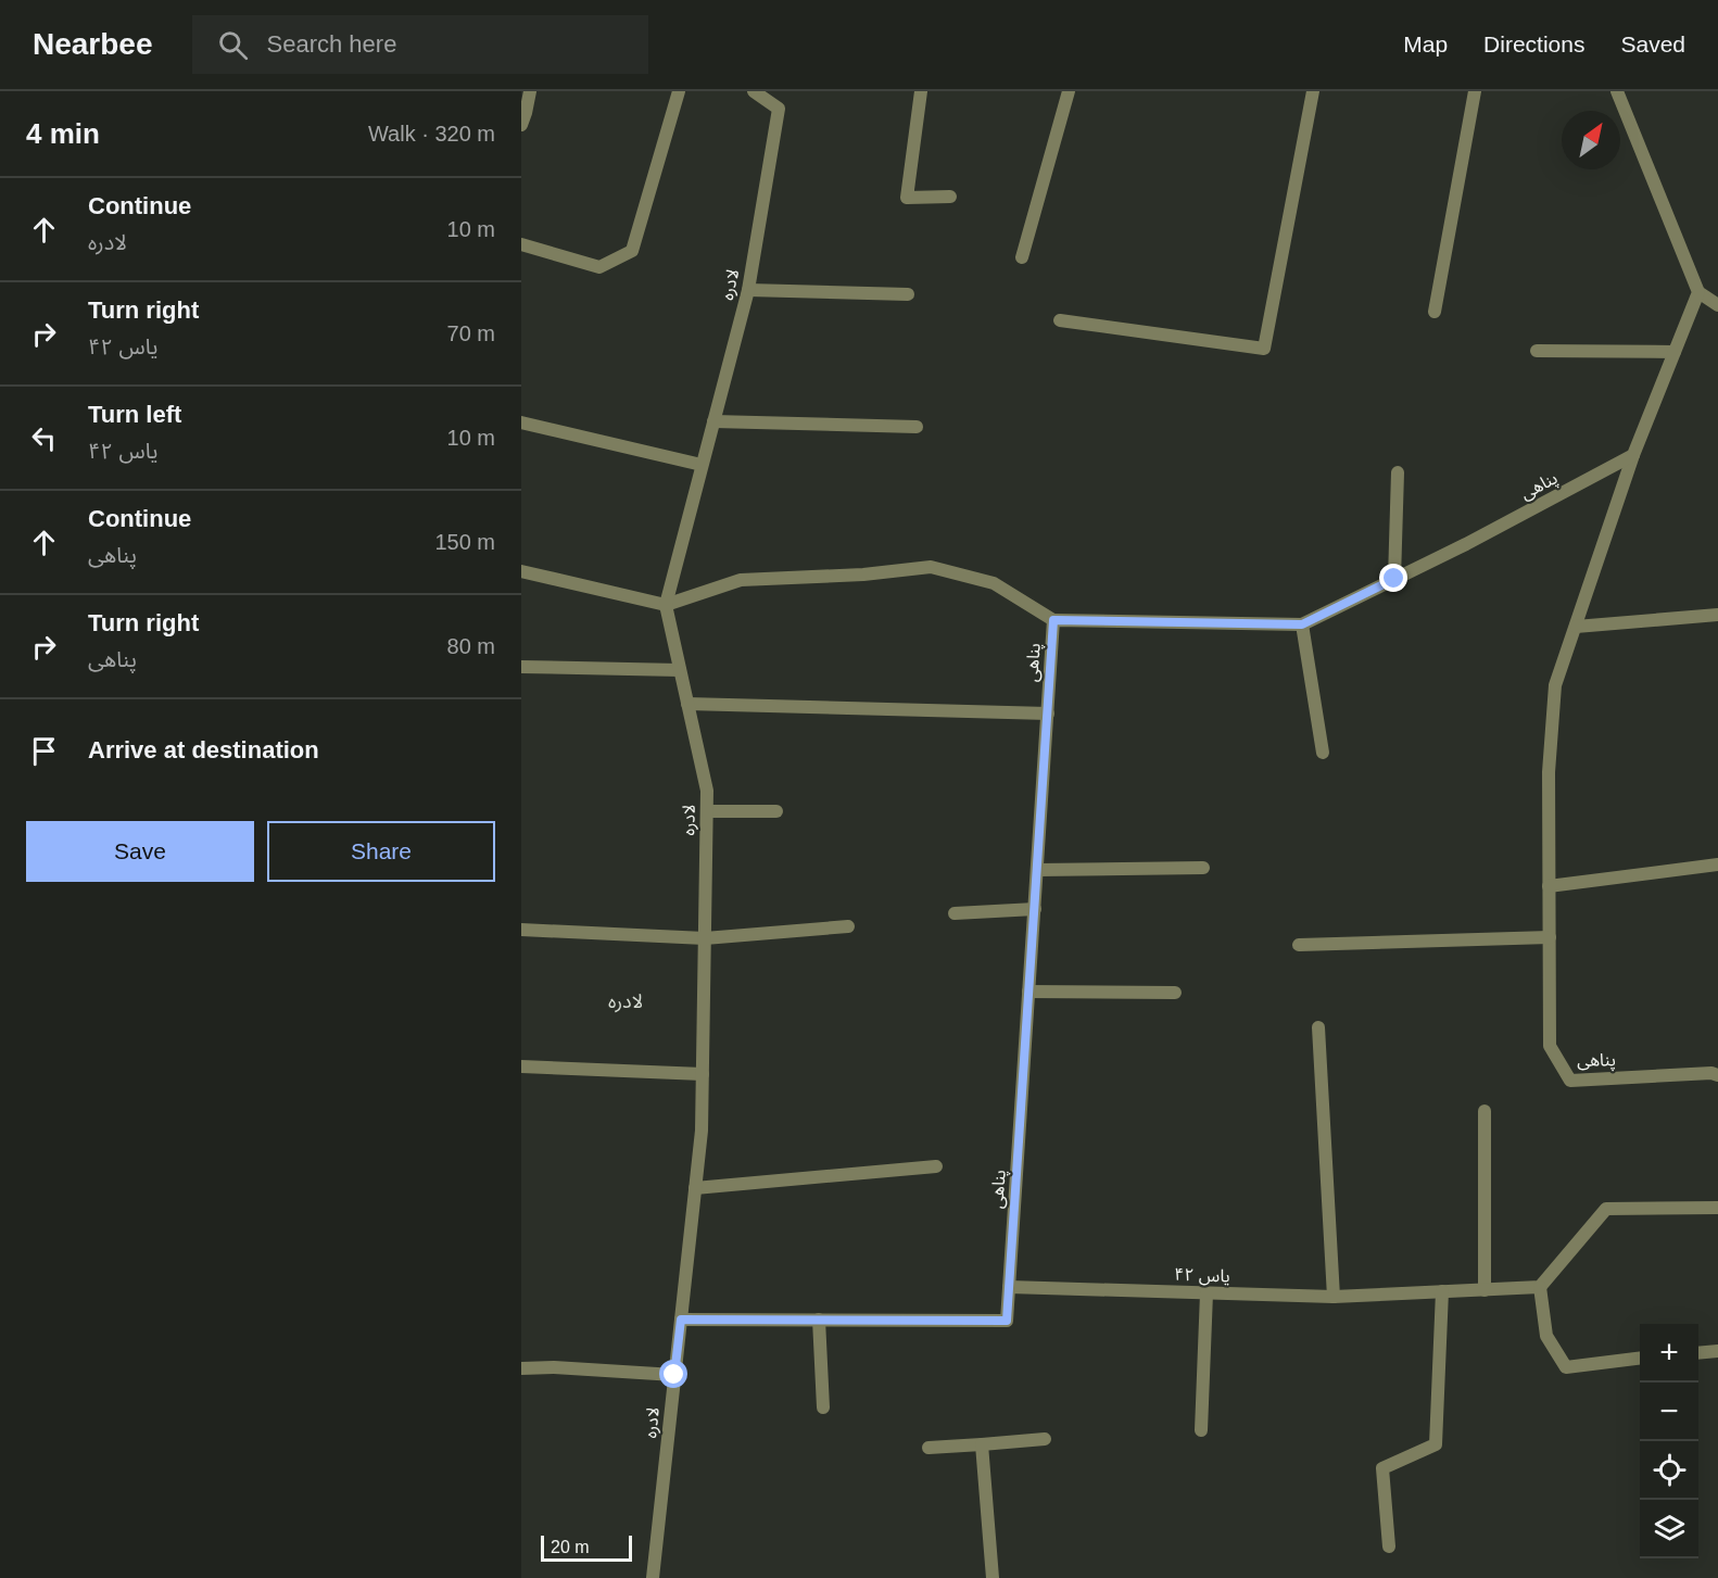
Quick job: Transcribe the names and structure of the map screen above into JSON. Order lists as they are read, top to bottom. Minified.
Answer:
{"streets":{"street":["لادره","پناهی","یاس ۴۲"]},"crossings":[["پناهی","یاس ۴۲"]],"districts":["لادره"],"scale_bar":"20 m","north":"top right","page":{"header":"Nearbee","search":"Search here","nav":["Map","Directions","Saved"],"heading":["4 min","Walk · 320 m"],"list":[["Continue","لادره","10 m"],["Turn right","یاس ۴۲","70 m"],["Turn left","یاس ۴۲","10 m"],["Continue","پناهی","150 m"],["Turn right","پناهی","80 m"],"Arrive at destination"],"buttons":["Save","Share"],"map_buttons":["+","−"],"scale":"20 m"}}
